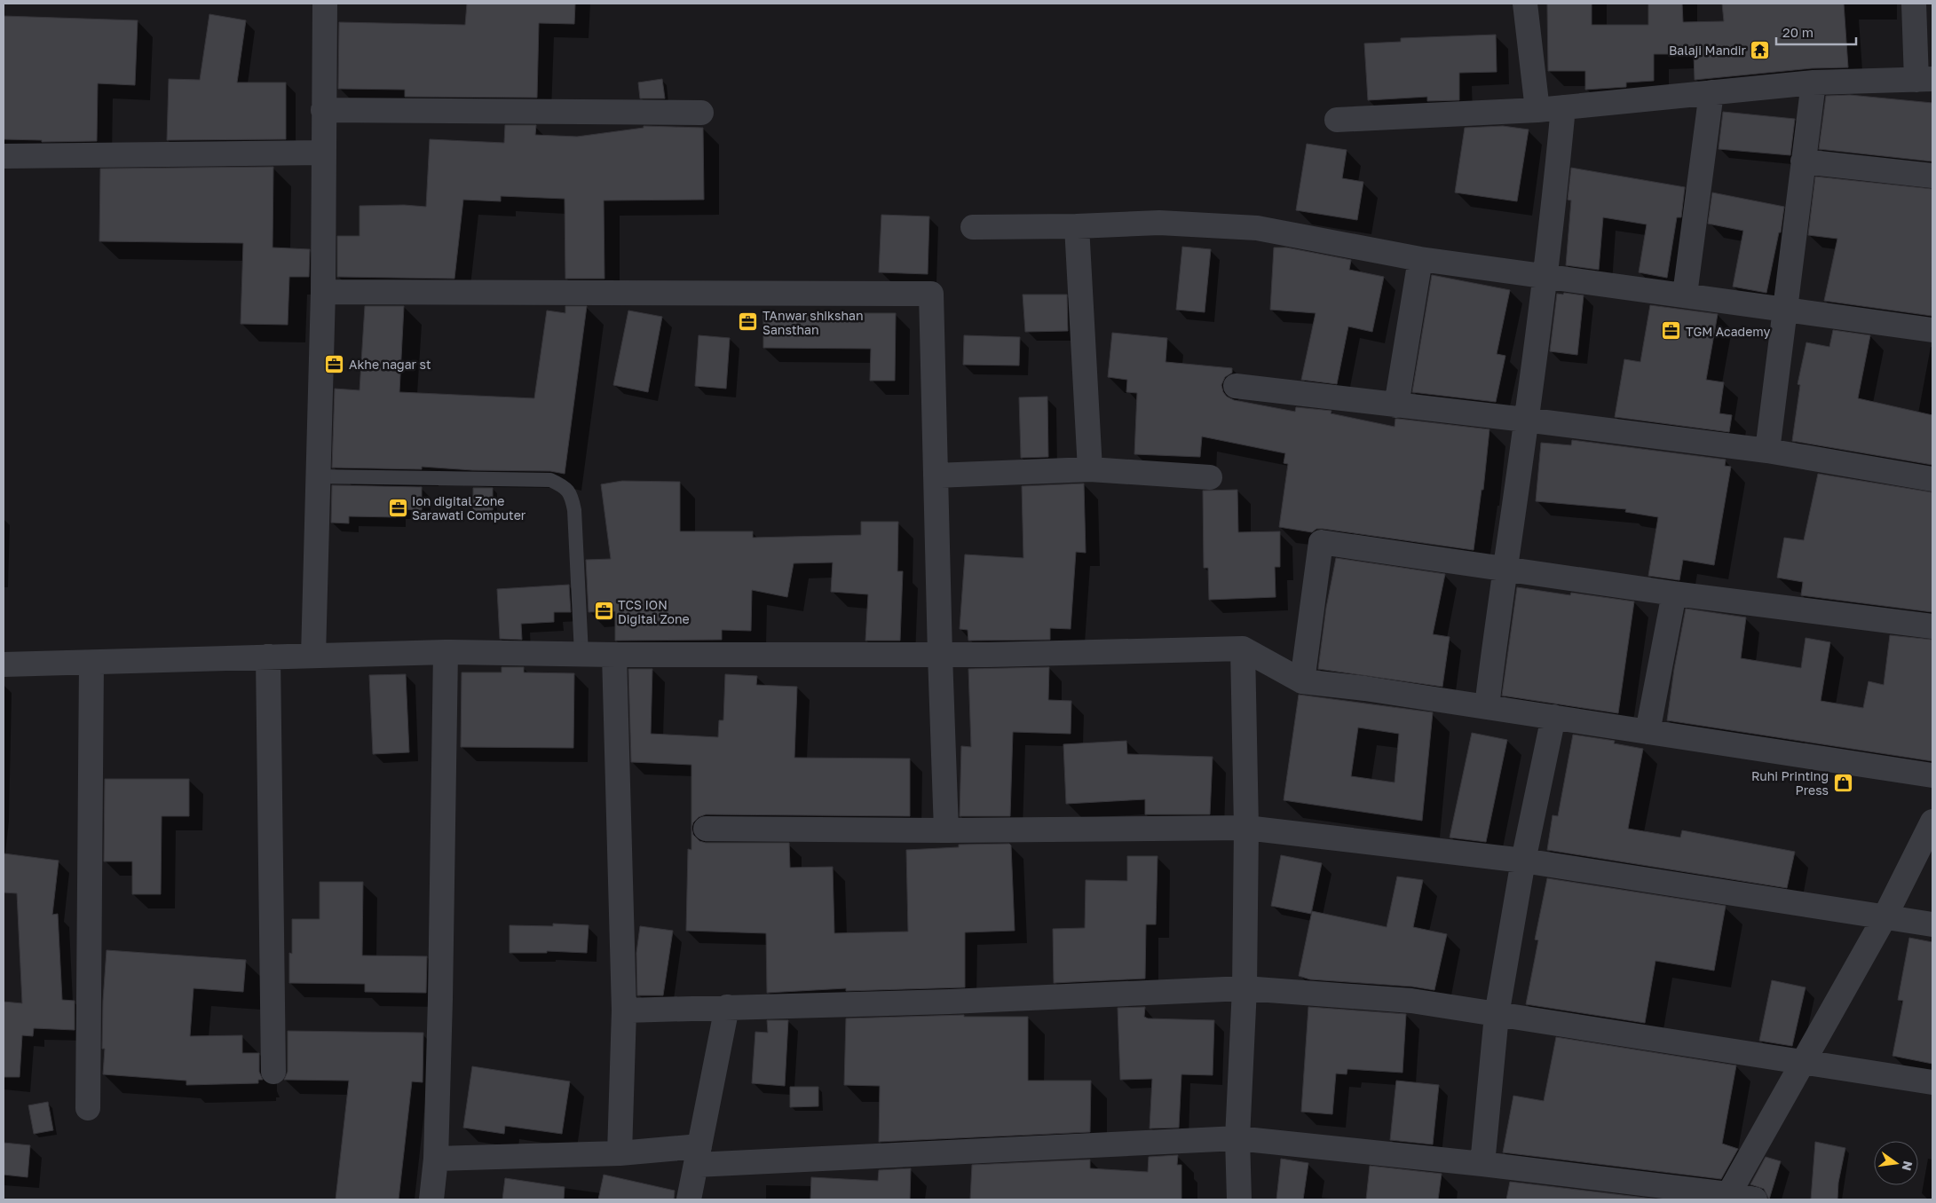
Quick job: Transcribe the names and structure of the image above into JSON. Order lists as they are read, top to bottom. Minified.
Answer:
{"places":{"temple":["Balaji Mandir"],"office":["TAnwar shikshan Sansthan","TGM Academy","Akhe nagar st","Ion digital Zone Sarawati Computer","TCS ION Digital Zone"],"shop":["Ruhi Printing Press"]},"scale_bar":"20 m","north":"right"}
